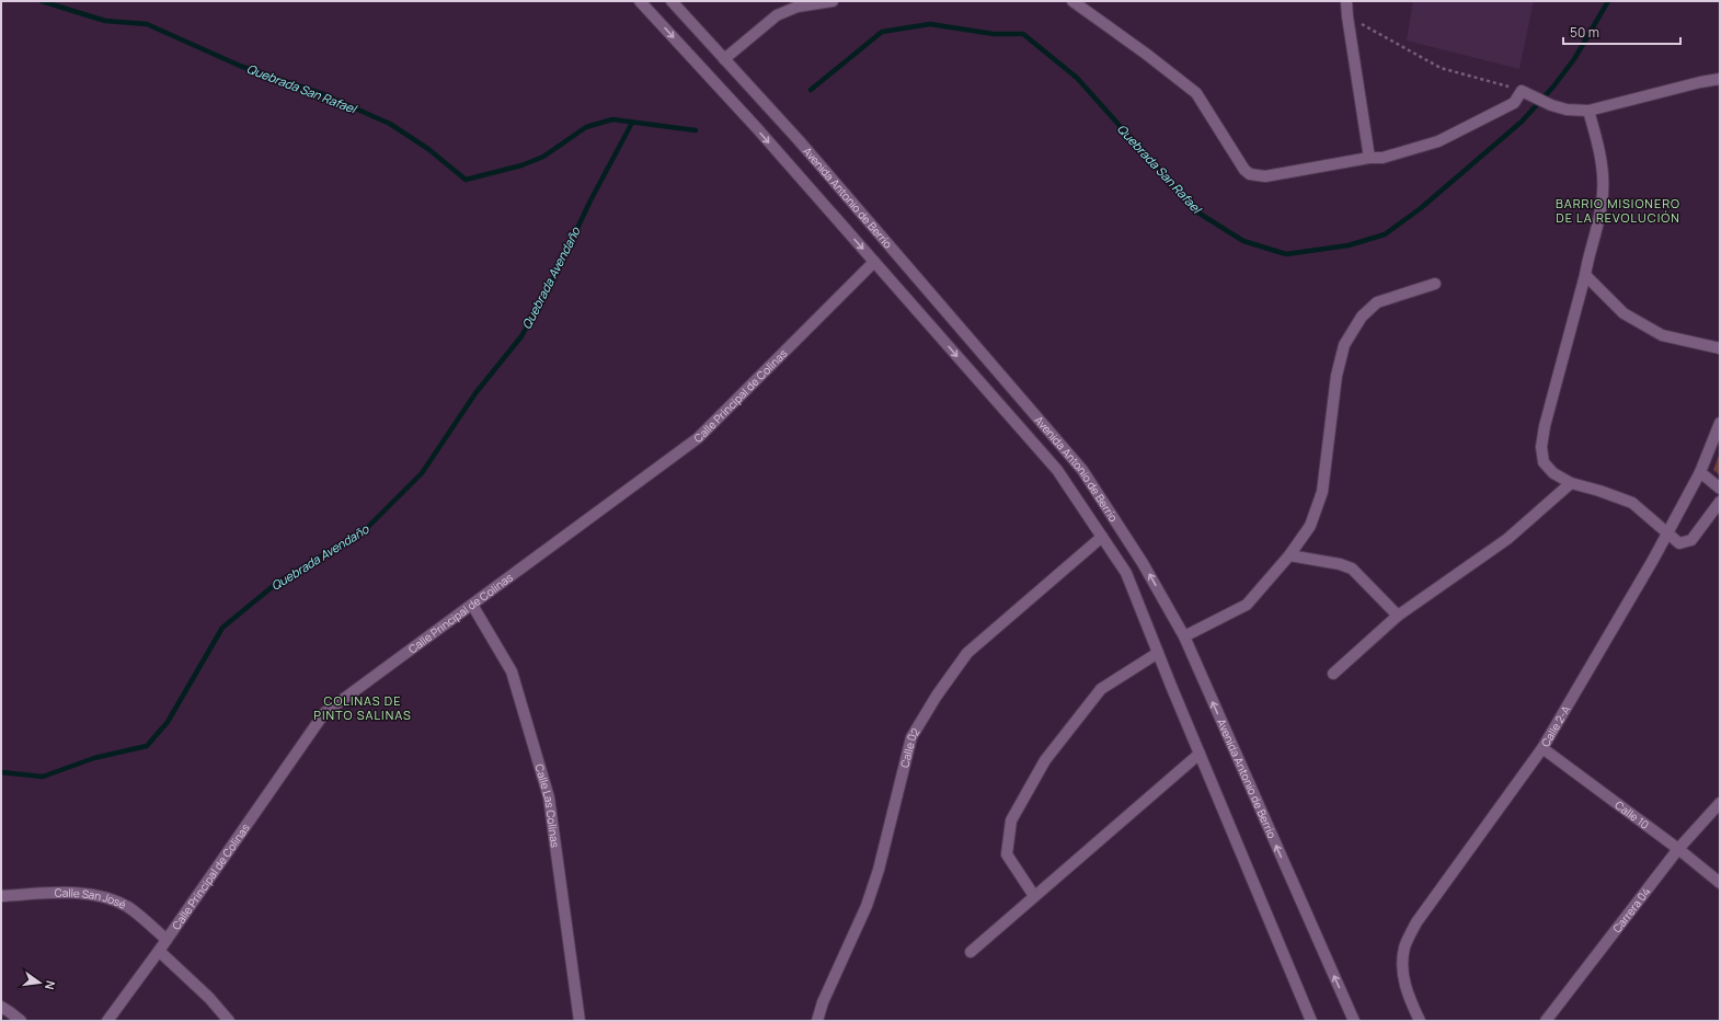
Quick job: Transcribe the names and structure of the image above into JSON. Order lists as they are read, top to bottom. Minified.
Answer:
{"streets":{"street":["Avenida Antonio de Berrío","Calle Principal de Colinas","Calle 2-A","Calle 02","Calle Las Colinas","Calle 10","Calle San José","Carrera 04"]},"crossings":[["Avenida Antonio de Berrío","Calle Principal de Colinas"],["Avenida Antonio de Berrío","Calle 02"],["Calle Principal de Colinas","Calle Las Colinas"],["Calle Principal de Colinas","Calle San José"],["Calle 2-A","Calle 10"],["Calle 10","Carrera 04"]],"districts":["BARRIO MISIONERO DE LA REVOLUCIÓN","COLINAS DE PINTO SALINAS"],"water":["Quebrada San Rafael","Quebrada Avendaño"],"scale_bar":"50 m","north":"right"}
